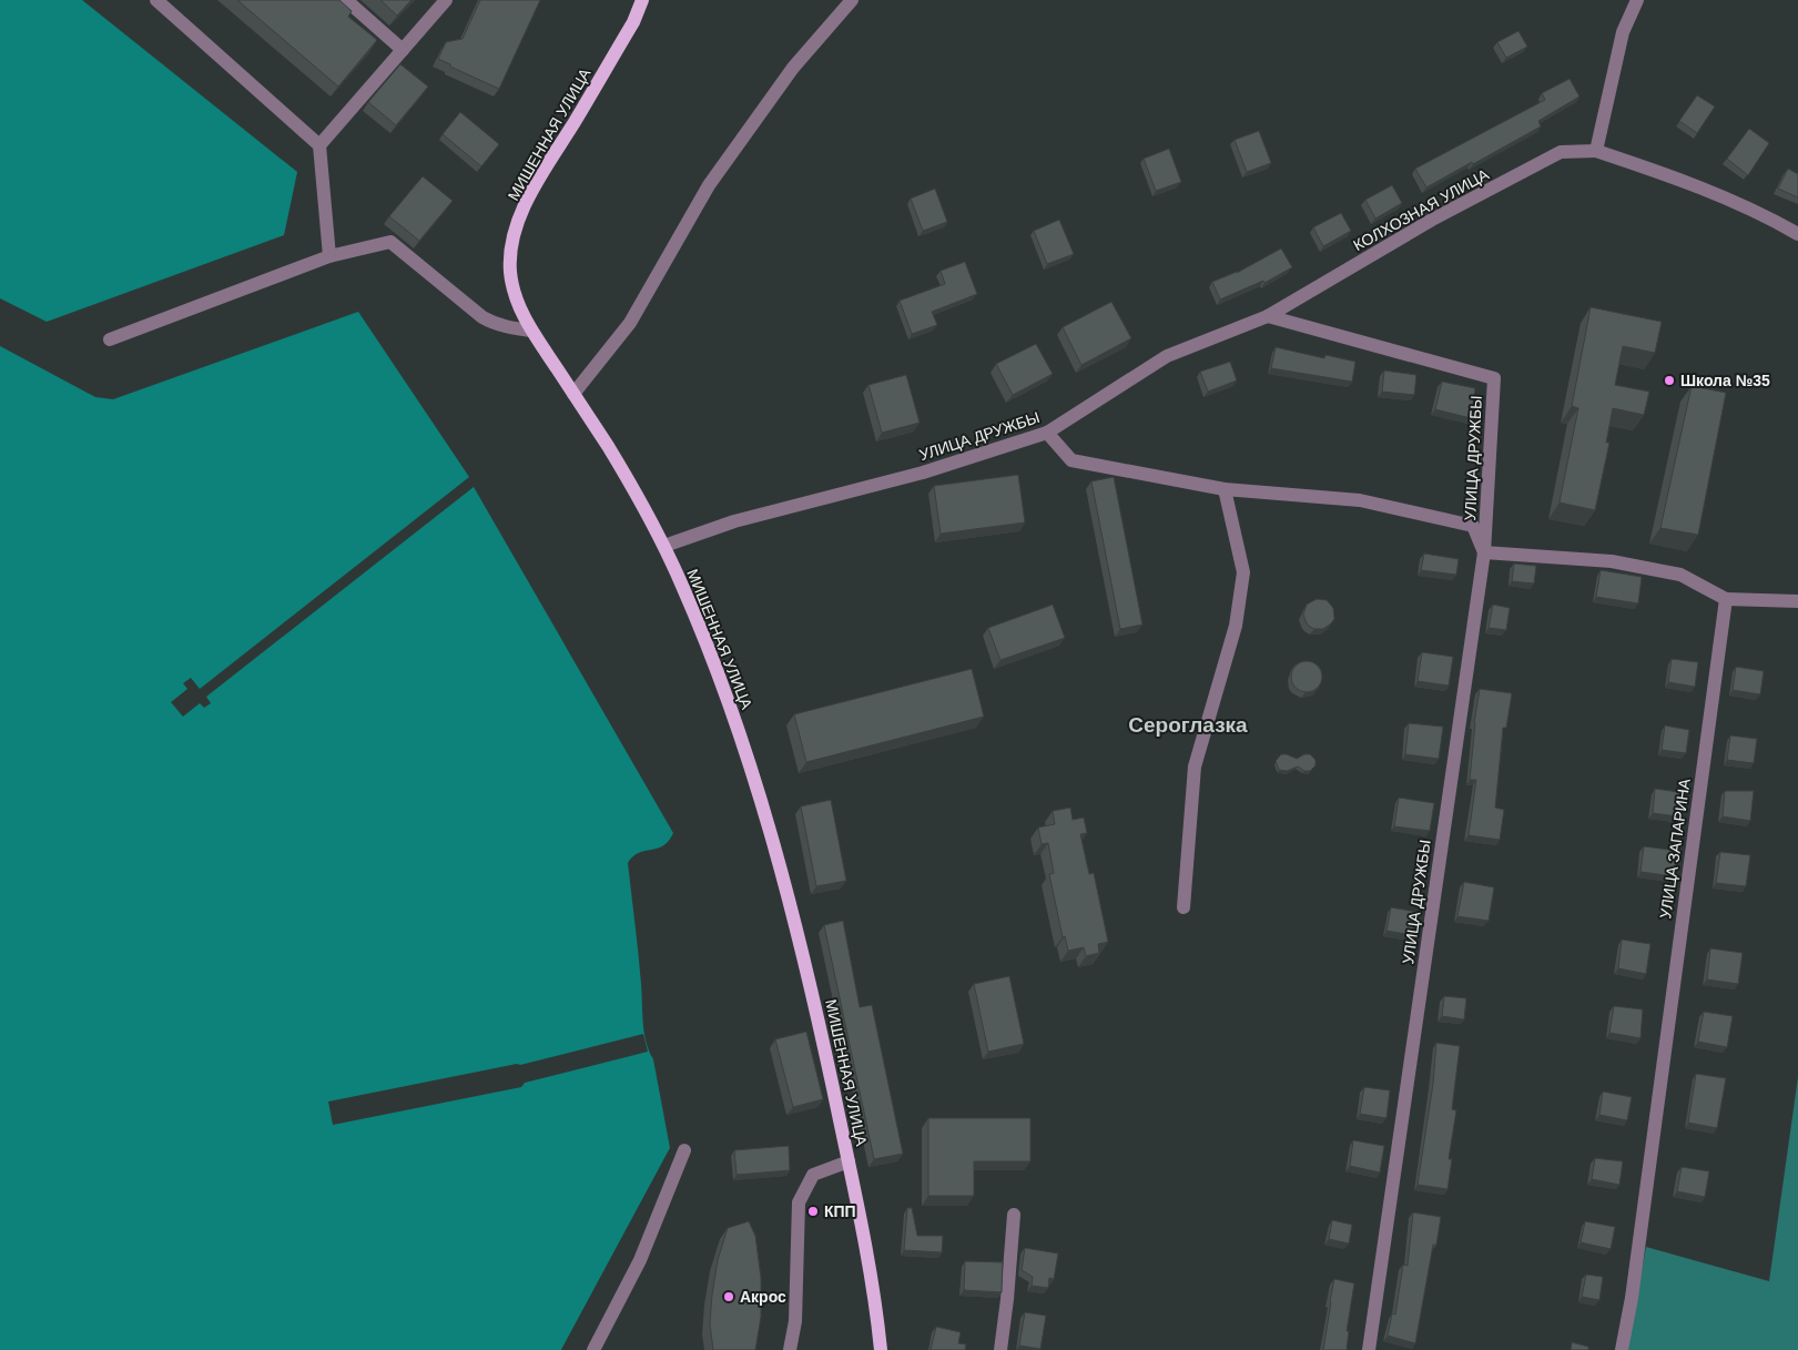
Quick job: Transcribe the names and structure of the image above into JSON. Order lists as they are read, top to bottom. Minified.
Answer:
{"streets":{"main road":["МИШЕННАЯ УЛИЦА"],"street":["КОЛХОЗНАЯ УЛИЦА","УЛИЦА ДРУЖБЫ","УЛИЦА ЗАПАРИНА"]},"crossings":[["МИШЕННАЯ УЛИЦА","УЛИЦА ДРУЖБЫ"],["КОЛХОЗНАЯ УЛИЦА","УЛИЦА ДРУЖБЫ"]],"districts":["Сероглазка"],"places":["Школа №35","КПП","Акрос"]}
